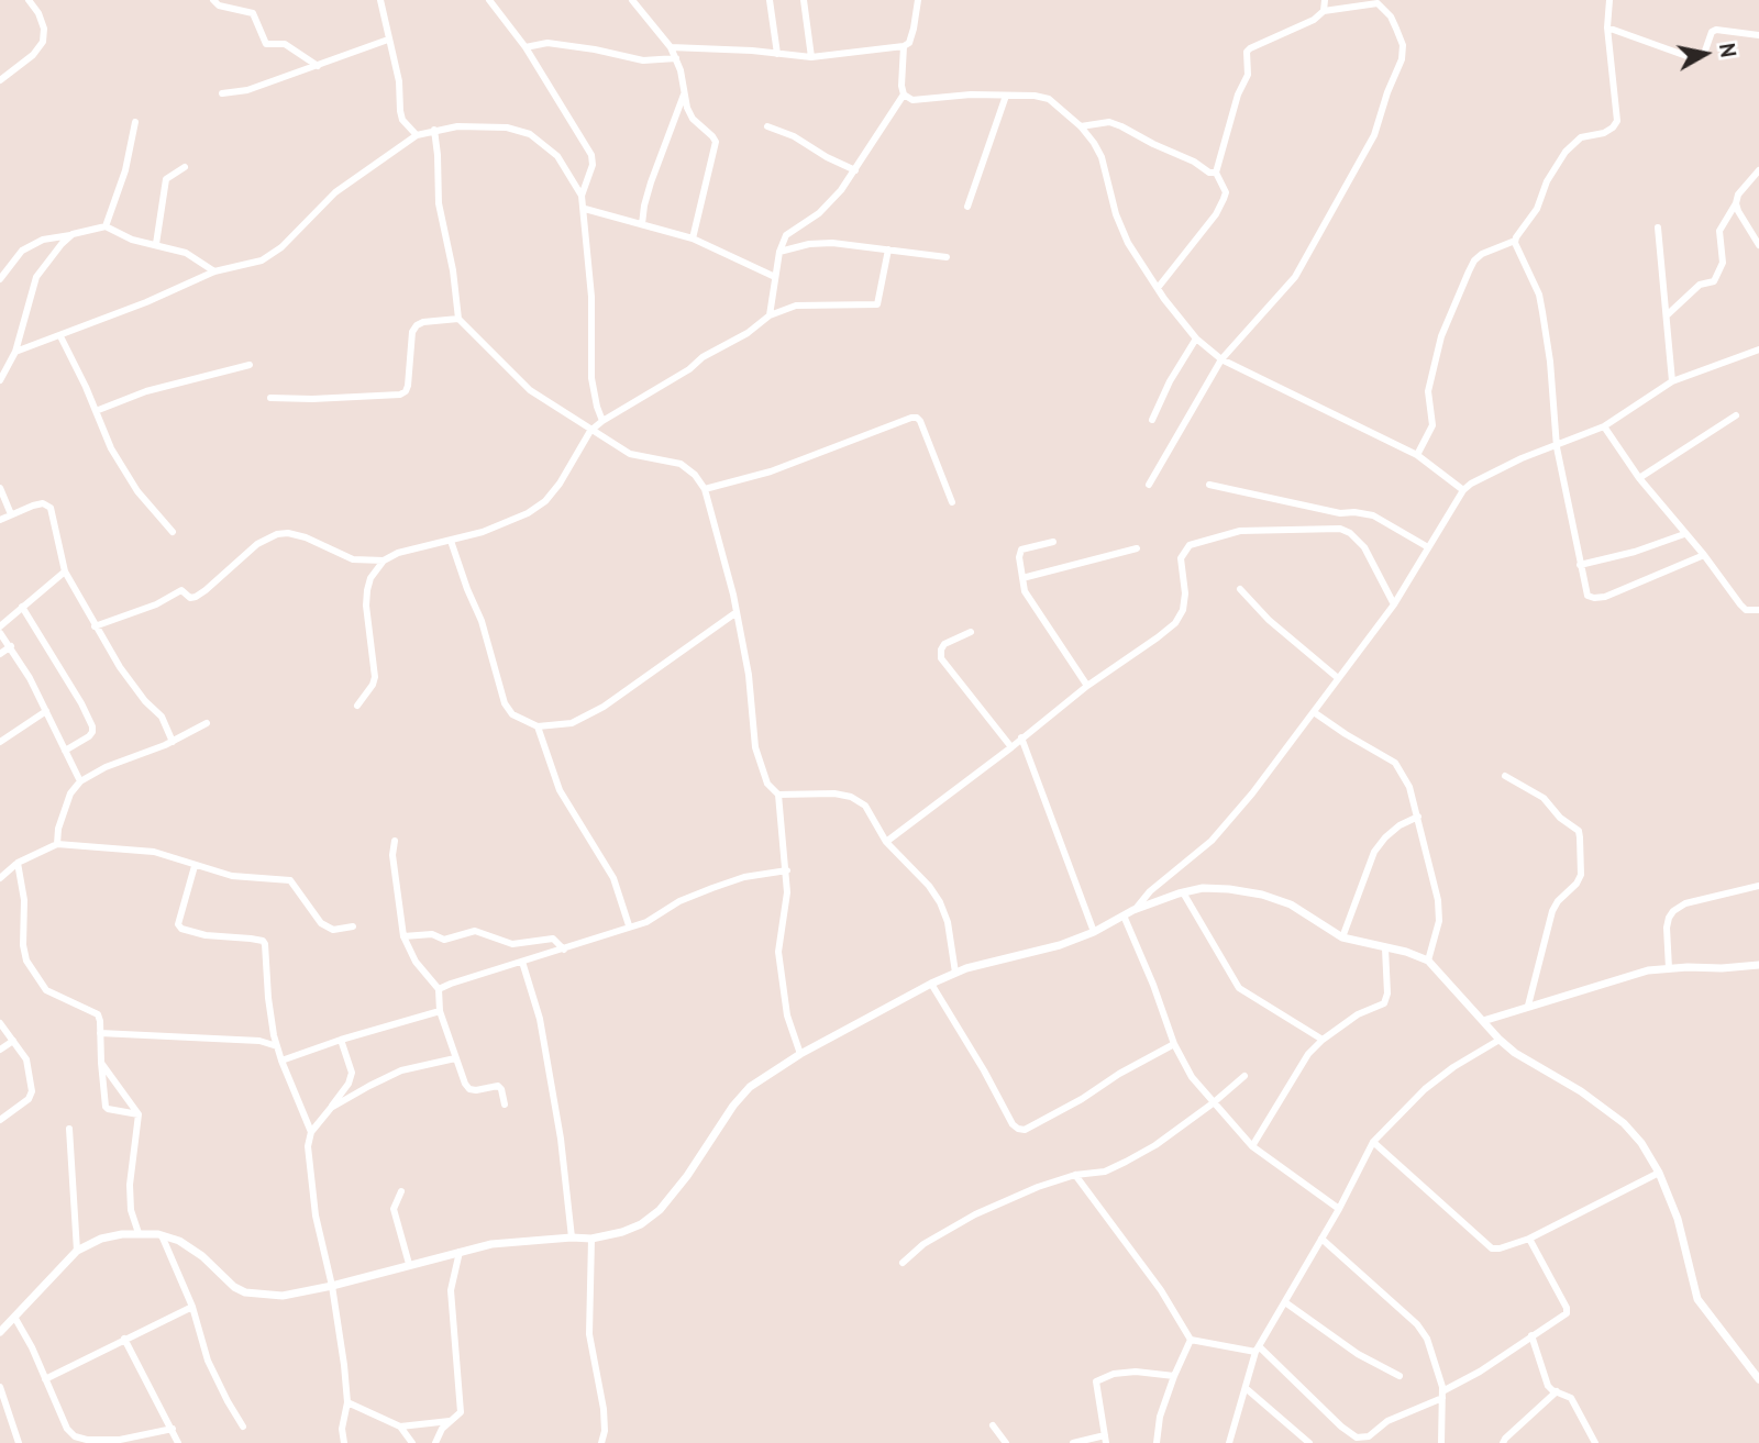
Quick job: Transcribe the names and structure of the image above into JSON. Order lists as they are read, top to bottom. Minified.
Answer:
{"north":"right"}
